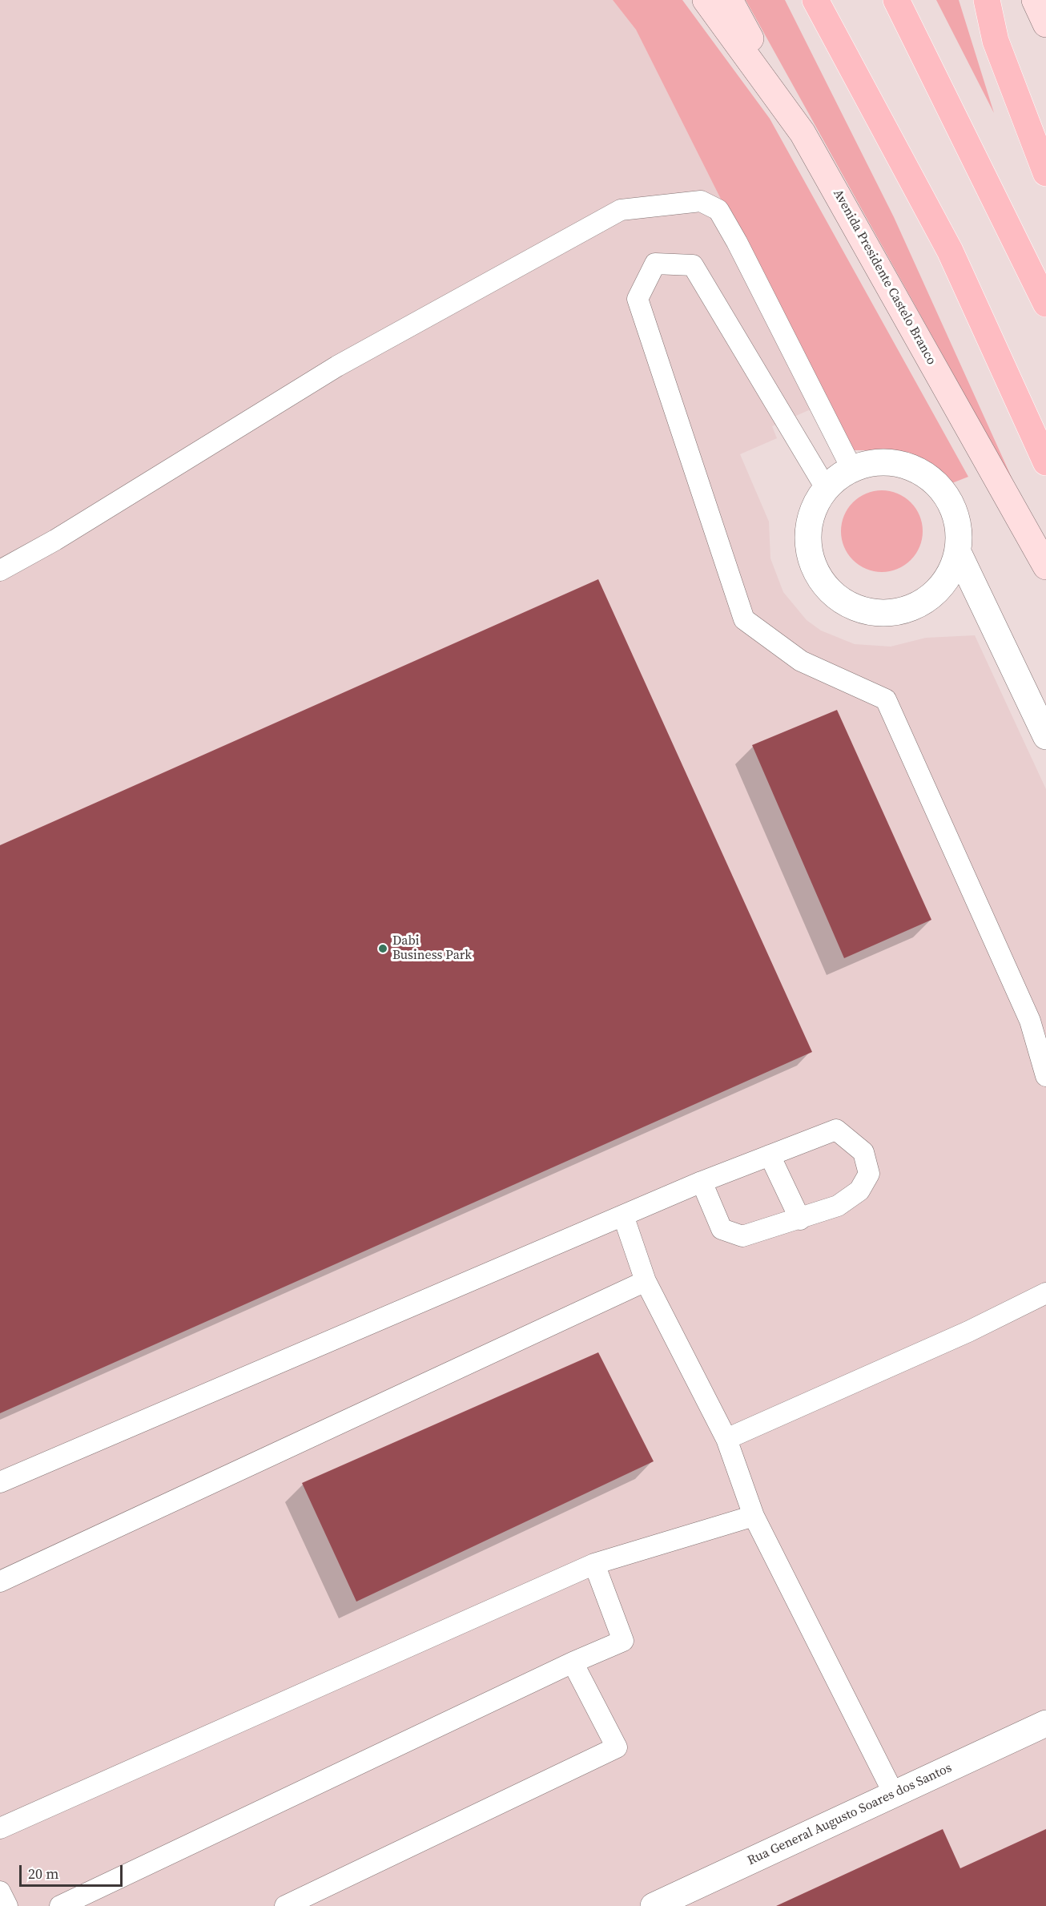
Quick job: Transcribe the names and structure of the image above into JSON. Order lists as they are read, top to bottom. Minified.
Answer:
{"streets":{"main road":["Avenida Presidente Castelo Branco"],"street":["Rua General Augusto Soares dos Santos"]},"places":["Dabi Business Park"],"scale_bar":"20 m"}
